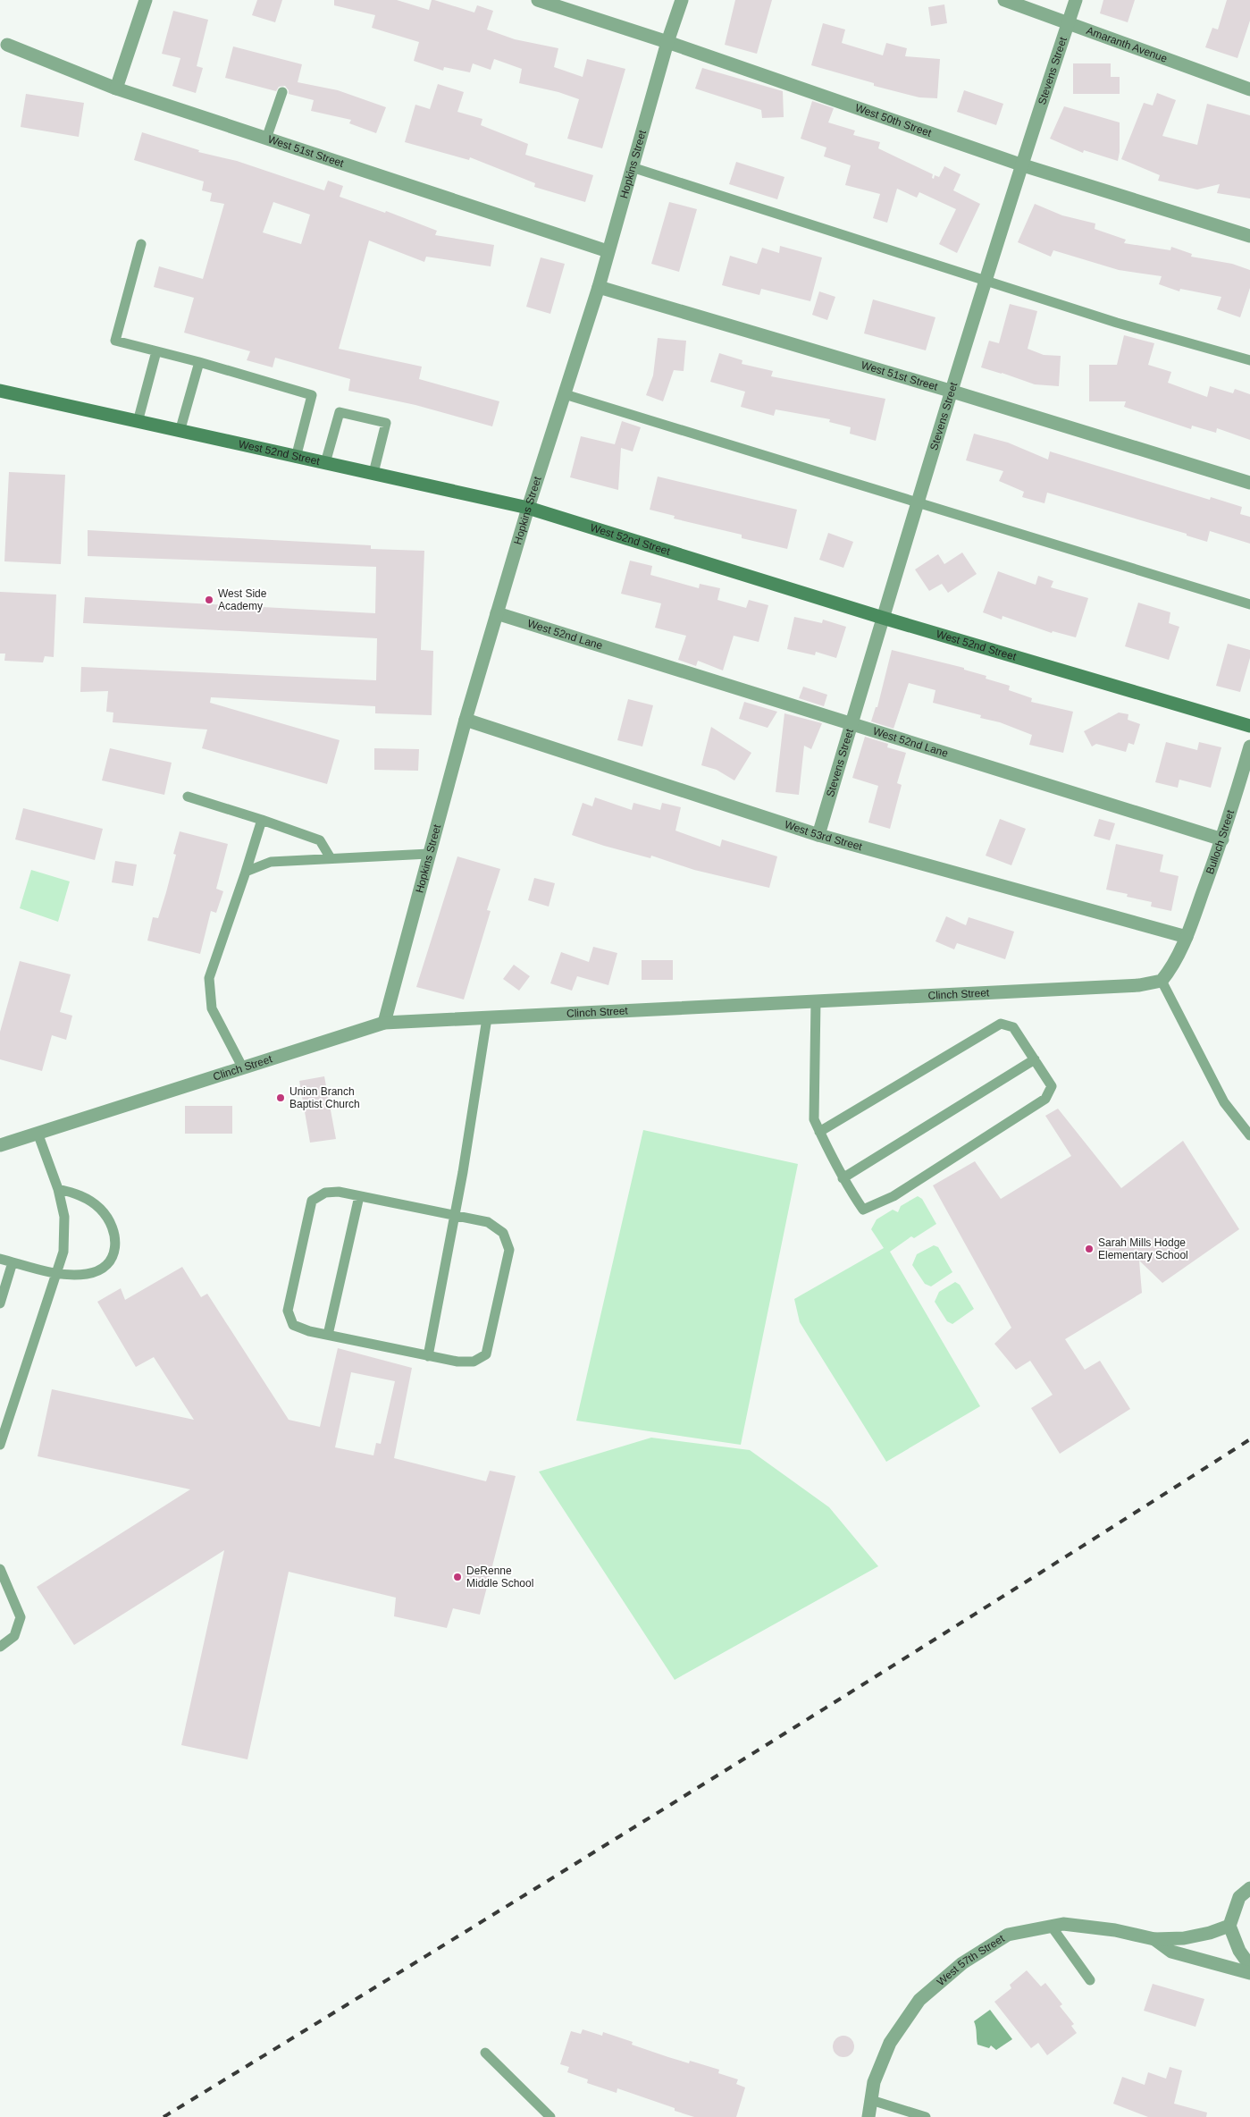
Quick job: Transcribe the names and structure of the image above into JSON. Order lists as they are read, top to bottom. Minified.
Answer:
{"streets":{"main road":["West 52nd Street"],"street":["Amaranth Avenue","Stevens Street","West 50th Street","West 51st Street","Hopkins Street","West 52nd Lane","West 53rd Street","Bulloch Street","Clinch Street","West 57th Street"]},"crossings":[["Amaranth Avenue","Stevens Street"],["Stevens Street","West 50th Street"],["Stevens Street","West 51st Street"],["Stevens Street","West 52nd Street"],["Stevens Street","West 52nd Lane"],["Stevens Street","West 53rd Street"],["West 50th Street","Hopkins Street"],["West 51st Street","Hopkins Street"],["Hopkins Street","West 52nd Street"],["Hopkins Street","West 52nd Lane"],["Hopkins Street","West 53rd Street"],["Hopkins Street","Clinch Street"],["West 52nd Lane","Bulloch Street"],["West 53rd Street","Bulloch Street"]],"places":["West Side Academy","Union Branch Baptist Church","Sarah Mills Hodge Elementary School","DeRenne Middle School"]}
